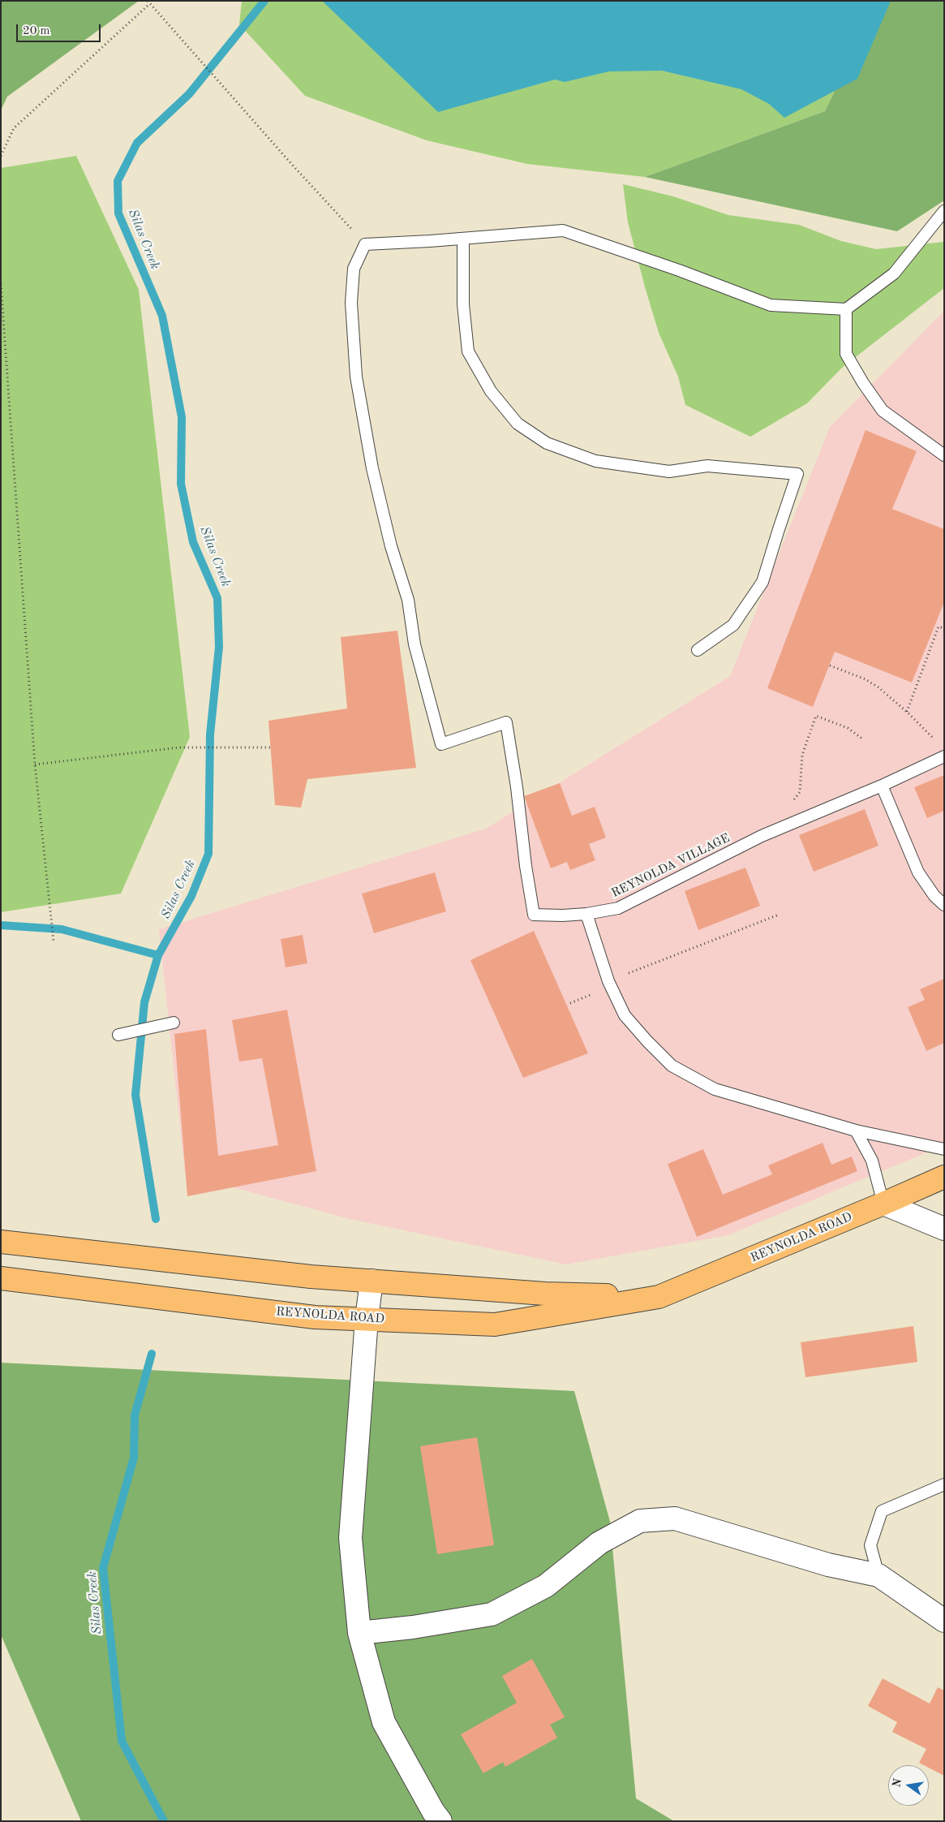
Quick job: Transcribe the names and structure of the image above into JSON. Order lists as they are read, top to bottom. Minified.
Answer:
{"streets":{"main road":["REYNOLDA ROAD"],"lane":["REYNOLDA VILLAGE"]},"water":["Silas Creek"],"scale_bar":"20 m","north":"left"}
